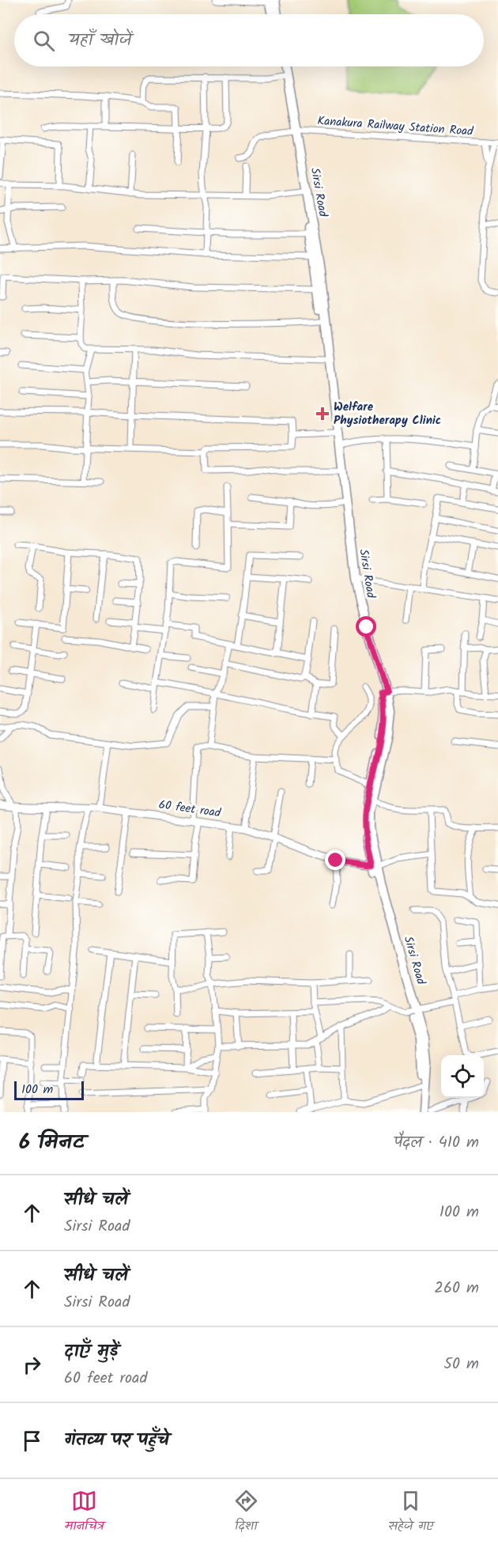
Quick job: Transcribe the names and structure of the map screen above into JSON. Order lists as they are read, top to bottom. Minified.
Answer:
{"streets":{"main road":["Sirsi Road"],"street":["Kanakura Railway Station Road","60 feet road"]},"crossings":[["Kanakura Railway Station Road","Sirsi Road"],["Sirsi Road","60 feet road"]],"places":{"health":["Welfare Physiotherapy Clinic"]},"scale_bar":"100 m","page":{"search":"यहाँ खोजें","scale":"100 m","heading":["6 मिनट","पैदल · 410 m"],"list":[["सीधे चलें","Sirsi Road","100 m"],["सीधे चलें","Sirsi Road","260 m"],["दाएँ मुड़ें","60 feet road","50 m"],"गंतव्य पर पहुँचे"],"nav":["मानचित्र","दिशा","सहेजे गए"]}}
